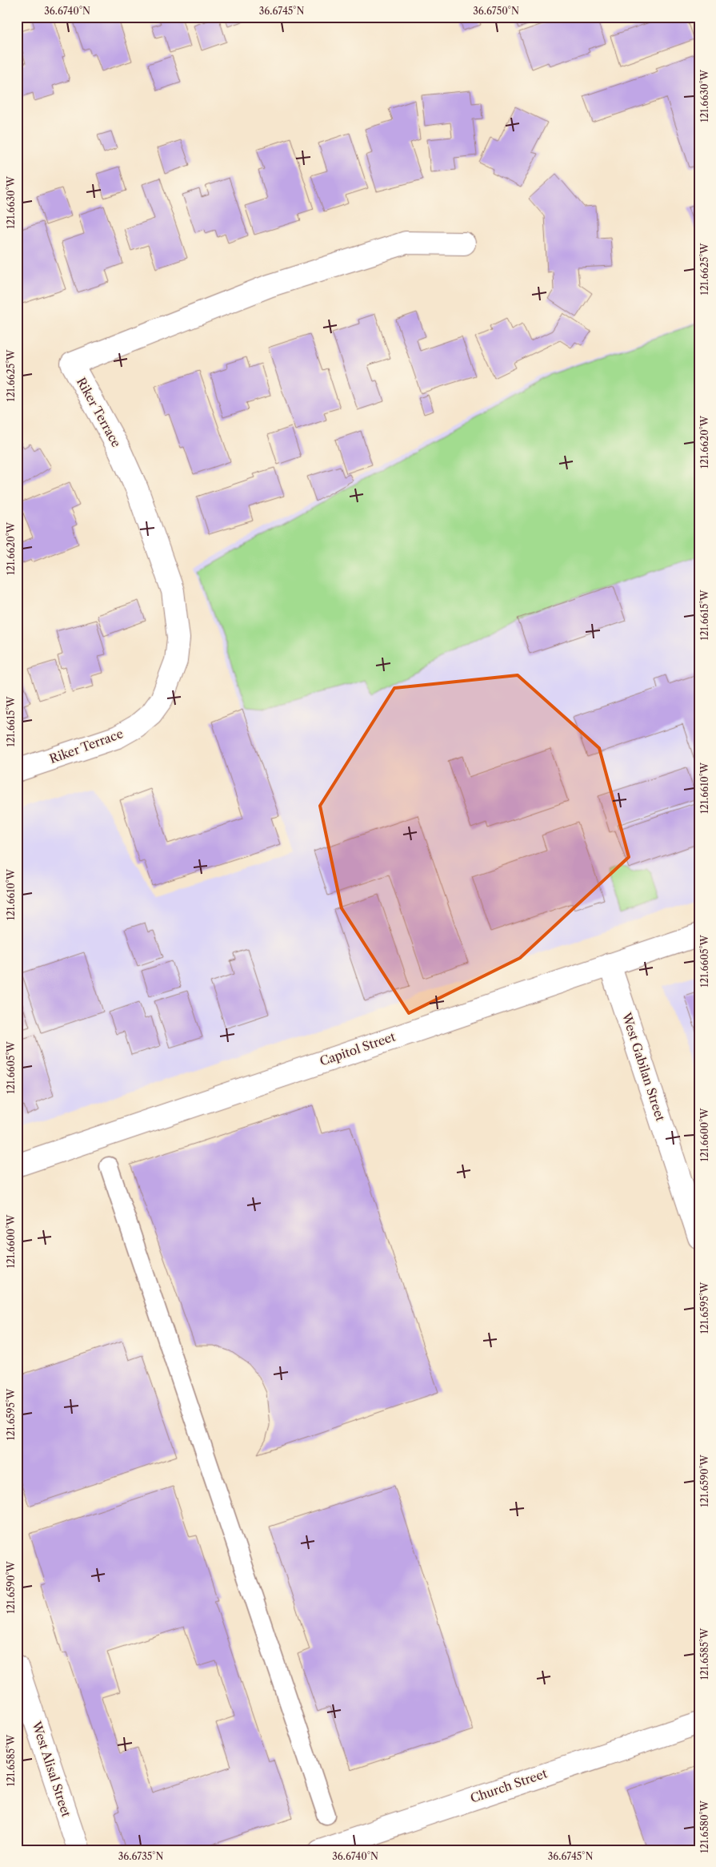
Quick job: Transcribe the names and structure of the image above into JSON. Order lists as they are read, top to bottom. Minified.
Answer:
{"streets":{"street":["Riker Terrace","Capitol Street","West Gabilan Street","West Alisal Street","Church Street"]},"crossings":[["Capitol Street","West Gabilan Street"]],"coordinates":["36.6740°N","36.6745°N","36.6750°N","121.6630°W","121.6625°W","121.6620°W","121.6615°W","121.6610°W","121.6605°W","121.6600°W","121.6595°W","121.6590°W","121.6585°W","121.6580°W","36.6735°N"]}
